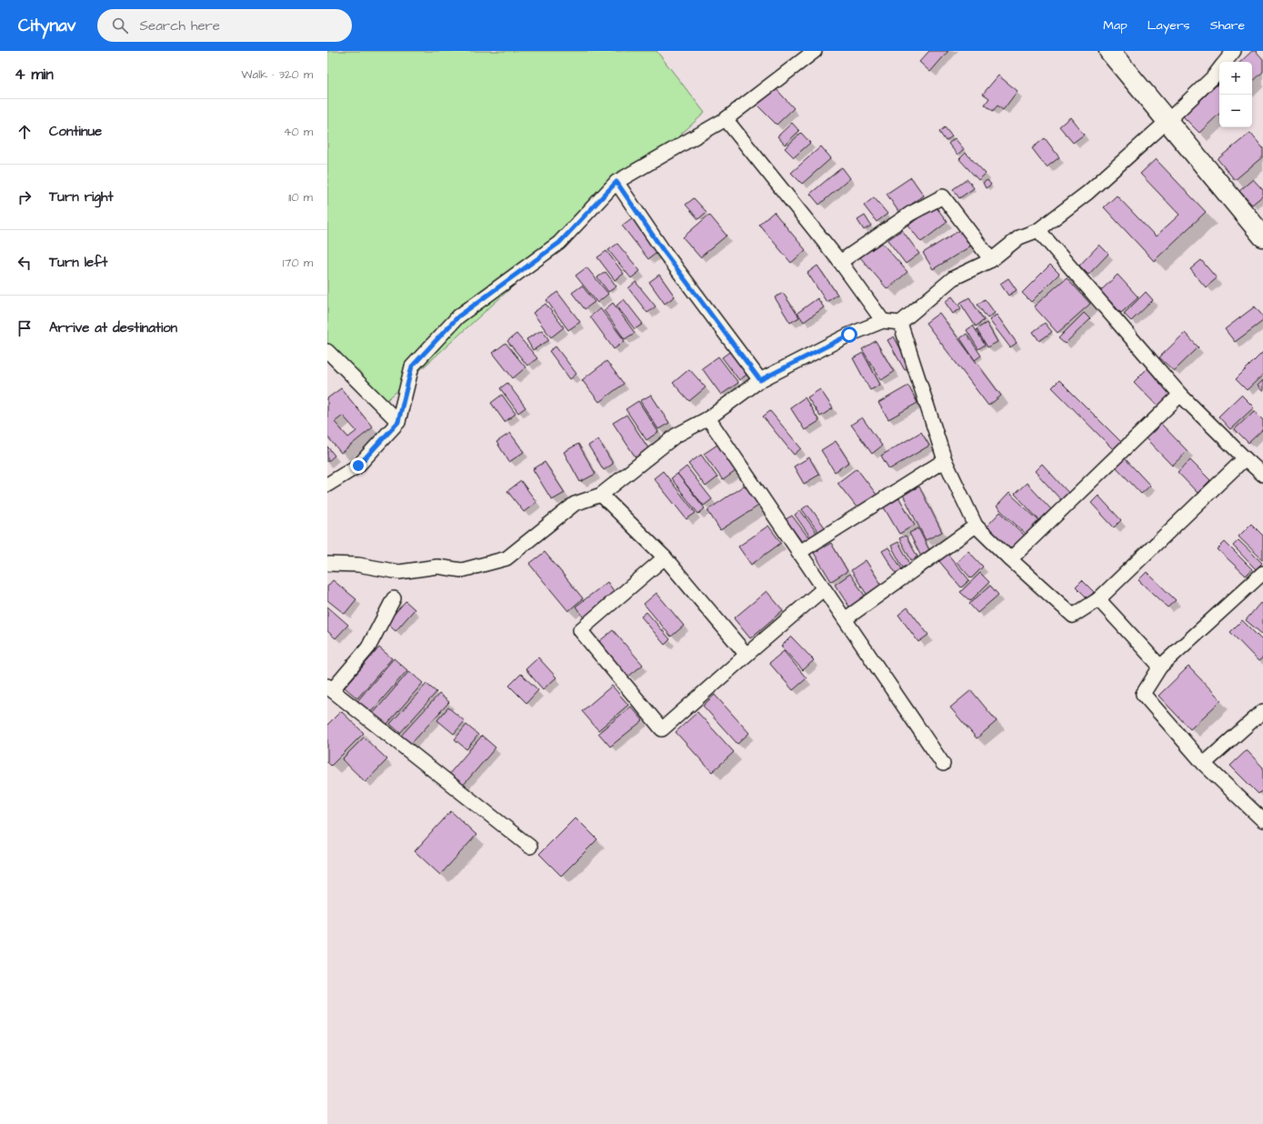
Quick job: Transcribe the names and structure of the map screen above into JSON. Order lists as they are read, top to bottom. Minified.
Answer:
{"page":{"header":"Citynav","search":"Search here","nav":["Map","Layers","Share"],"heading":["4 min","Walk · 320 m"],"map_buttons":["+","−"],"list":[["Continue","40 m"],["Turn right","110 m"],["Turn left","170 m"],"Arrive at destination"]}}
